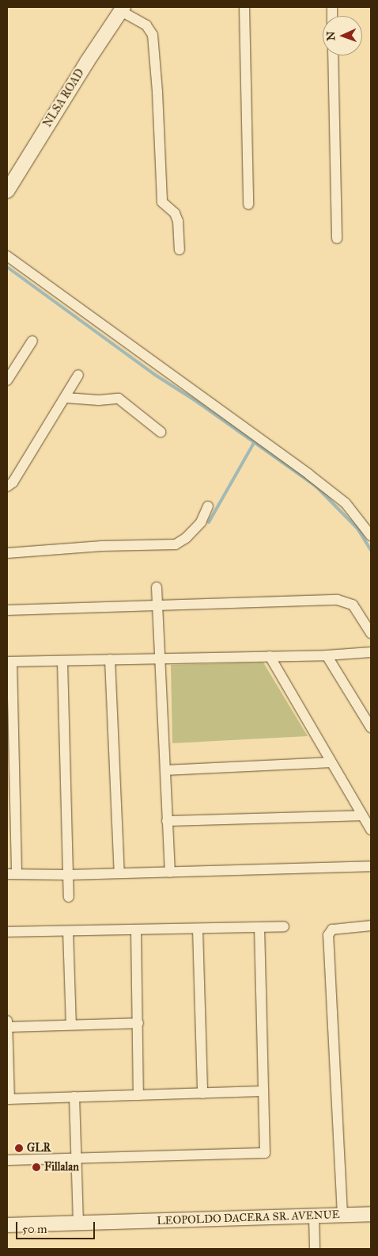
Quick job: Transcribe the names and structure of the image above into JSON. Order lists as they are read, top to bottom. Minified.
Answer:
{"streets":{"main road":["NLSA ROAD","LEOPOLDO DACERA SR. AVENUE"]},"places":["GLR","Fillalan"],"scale_bar":"50 m","north":"left"}
